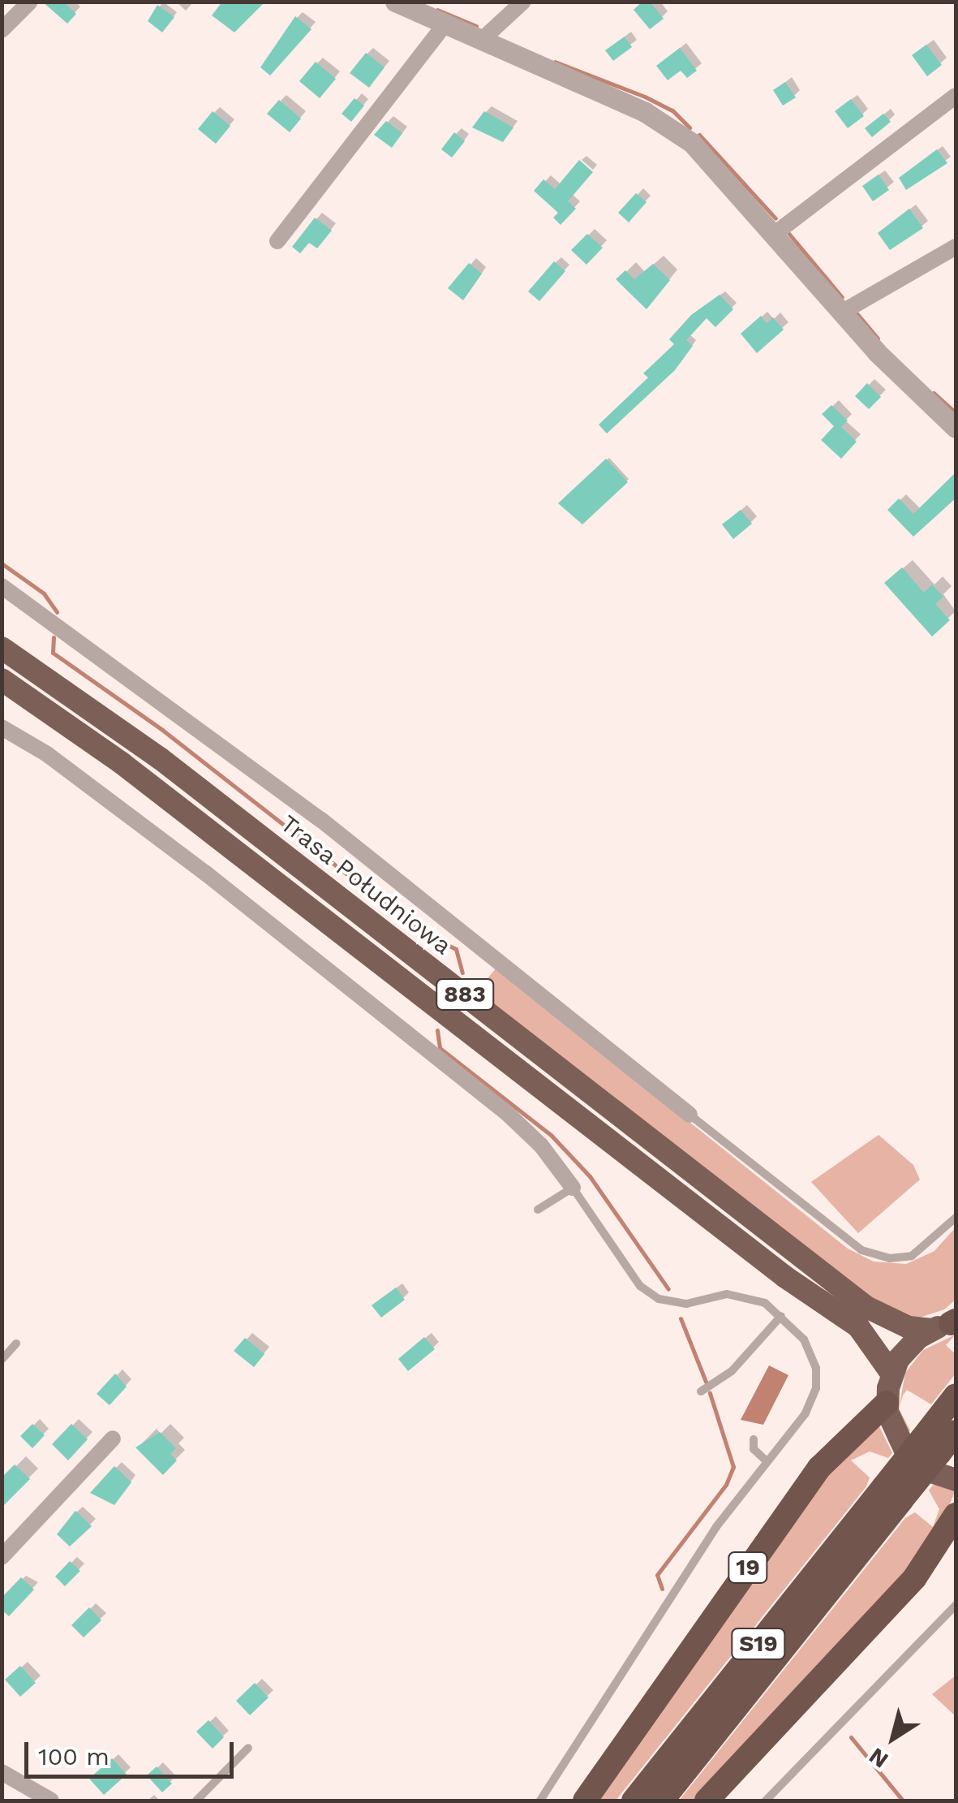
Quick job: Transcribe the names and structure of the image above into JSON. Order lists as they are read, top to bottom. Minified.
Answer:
{"streets":{"highway":["Trasa Południowa","883","19","S19"]},"crossings":[["Trasa Południowa","883"],["883","19"]],"scale_bar":"100 m","north":"bottom left"}
